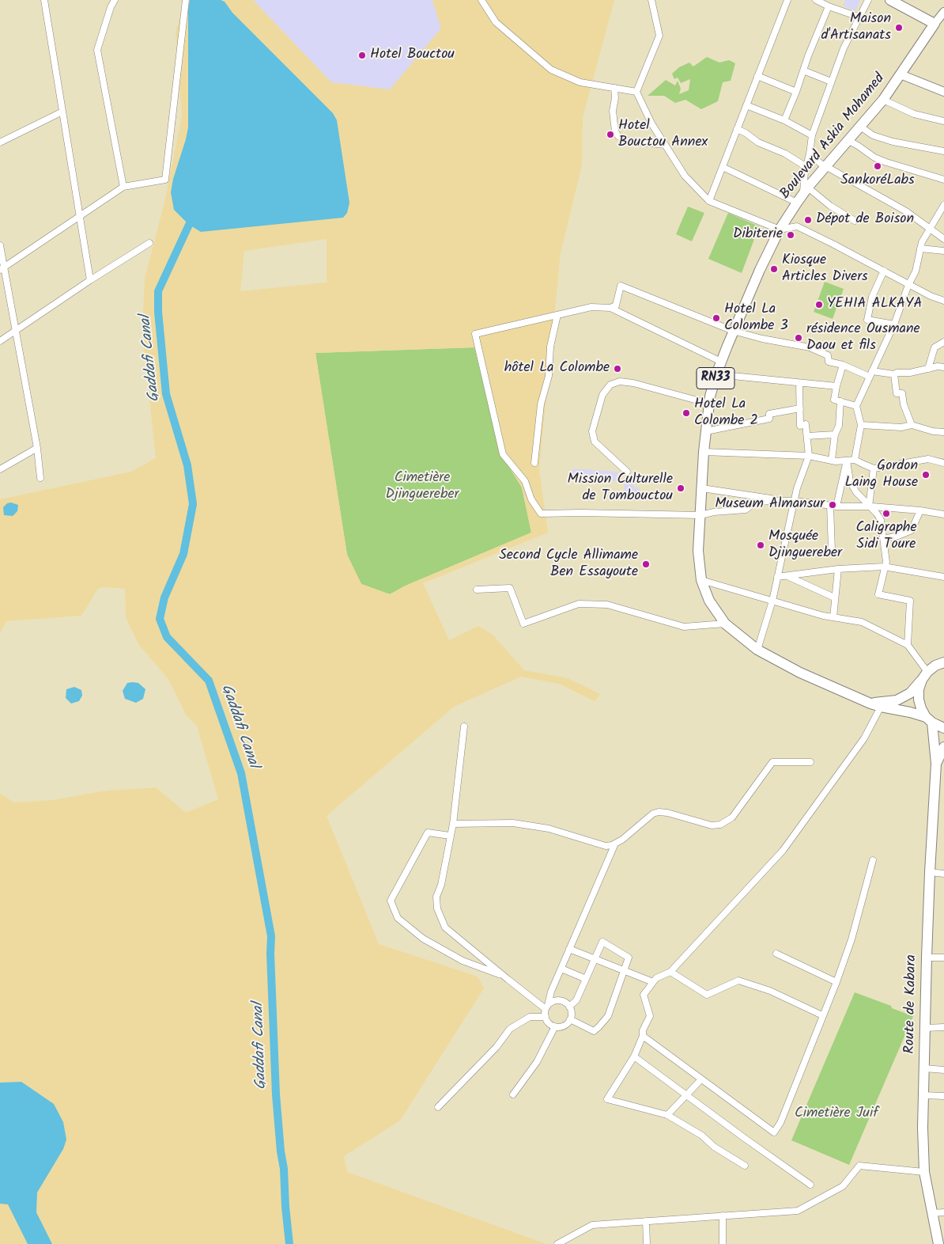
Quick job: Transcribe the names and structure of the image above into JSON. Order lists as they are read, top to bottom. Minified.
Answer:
{"streets":{"main road":["Boulevard Askia Mohamed","RN33","Route de Kabara"]},"crossings":[["Boulevard Askia Mohamed","RN33"]],"water":["Gaddafi Canal"],"parks":["Cimetière Djinguereber","Cimetière Juif"],"places":["Maison d'Artisanats","Hotel Bouctou","Hotel Bouctou Annex","SankoréLabs","Dépot de Boison","Dibiterie","Kiosque Articles Divers","YEHIA ALKAYA","Hotel La Colombe 3","résidence Ousmane Daou et fils","hôtel La Colombe","Hotel La Colombe 2","Gordon Laing House","Mission Culturelle de Tombouctou","Museum Almansur","Caligraphe Sidi Toure","Mosquée Djinguereber","Second Cycle Allimame Ben Essayoute"]}
